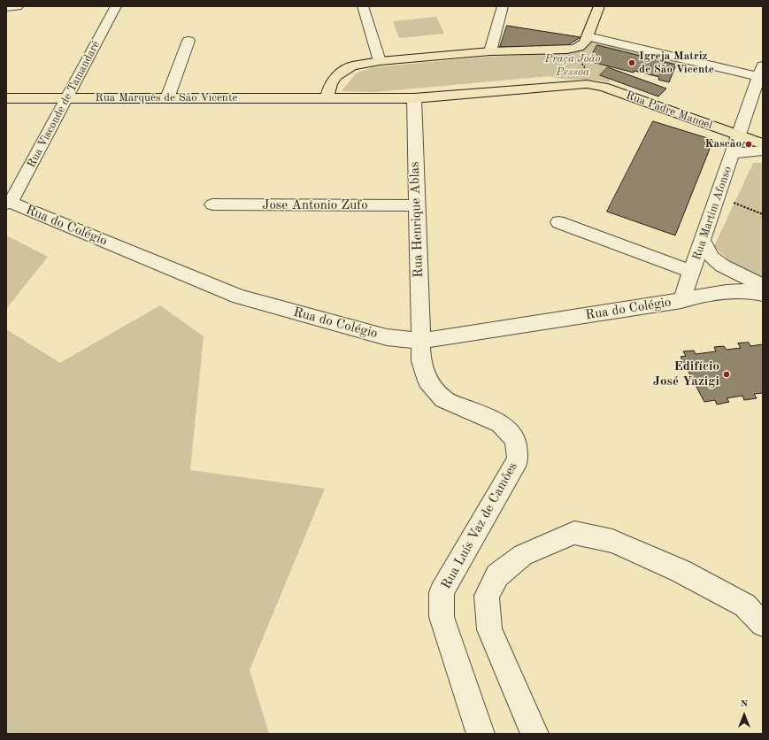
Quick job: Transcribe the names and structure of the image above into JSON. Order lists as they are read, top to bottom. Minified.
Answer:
{"streets":{"main road":["Rua Marquês de São Vicente","Rua Padre Manoel"],"street":["Rua Visconde de Tamandaré","Jose Antonio Zufo","Rua Martim Afonso","Rua Henrique Ablas","Rua do Colégio","Rua Luís Vaz de Camões"]},"crossings":[["Rua Marquês de São Vicente","Rua Visconde de Tamandaré"],["Rua Visconde de Tamandaré","Rua do Colégio"],["Rua Padre Manoel","Rua Martim Afonso"],["Jose Antonio Zufo","Rua Henrique Ablas"],["Rua Martim Afonso","Rua do Colégio"],["Rua Henrique Ablas","Rua do Colégio"],["Rua Henrique Ablas","Rua Luís Vaz de Camões"],["Rua do Colégio","Rua Luís Vaz de Camões"]],"parks":["Praça João Pessoa"],"places":["Igreja Matriz de São Vicente","Kascão","Edifício José Yazigi"],"north":"top"}
